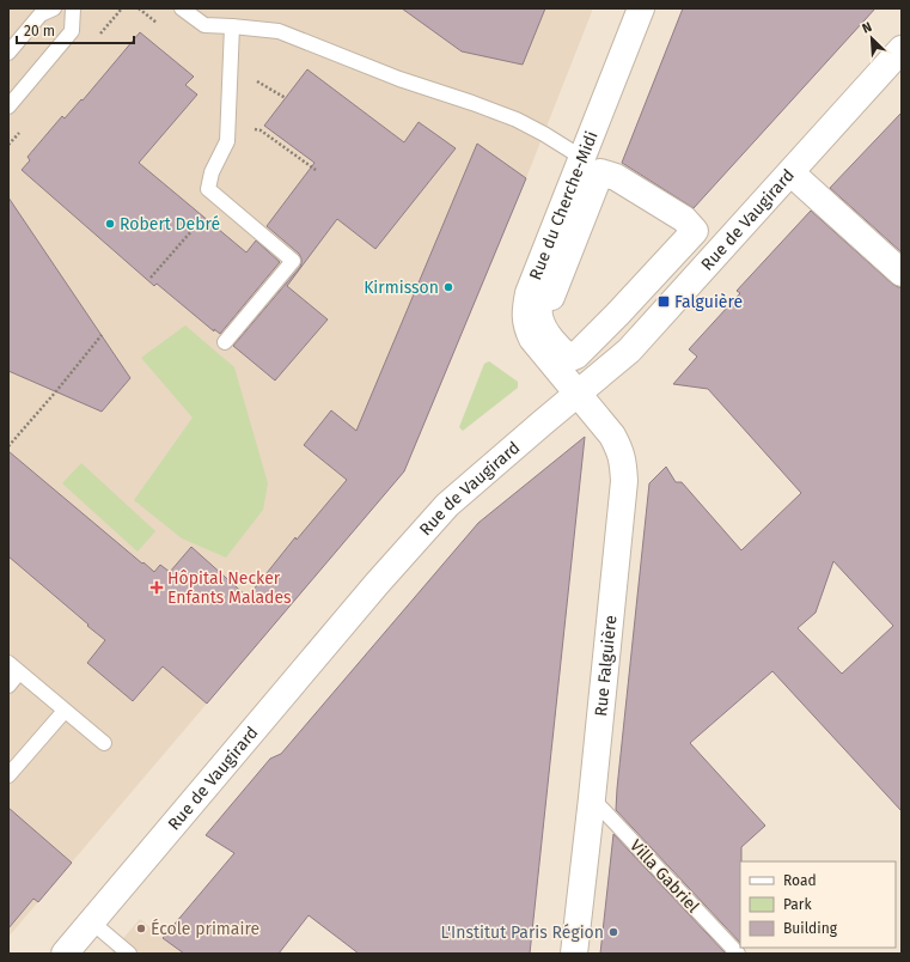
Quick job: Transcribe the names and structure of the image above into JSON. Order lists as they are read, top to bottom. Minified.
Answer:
{"streets":{"street":["Rue du Cherche-Midi","Rue de Vaugirard","Rue Falguière"],"lane":["Villa Gabriel"]},"crossings":[["Rue du Cherche-Midi","Rue de Vaugirard"],["Rue du Cherche-Midi","Rue Falguière"],["Rue de Vaugirard","Rue Falguière"],["Rue Falguière","Villa Gabriel"]],"places":{"other":["Robert Debré","Kirmisson","École primaire","L'Institut Paris Région"],"transit":["Falguière"],"health":["Hôpital Necker Enfants Malades"]},"legend":["Road","Park","Building"],"scale_bar":"20 m","north":"top left"}
